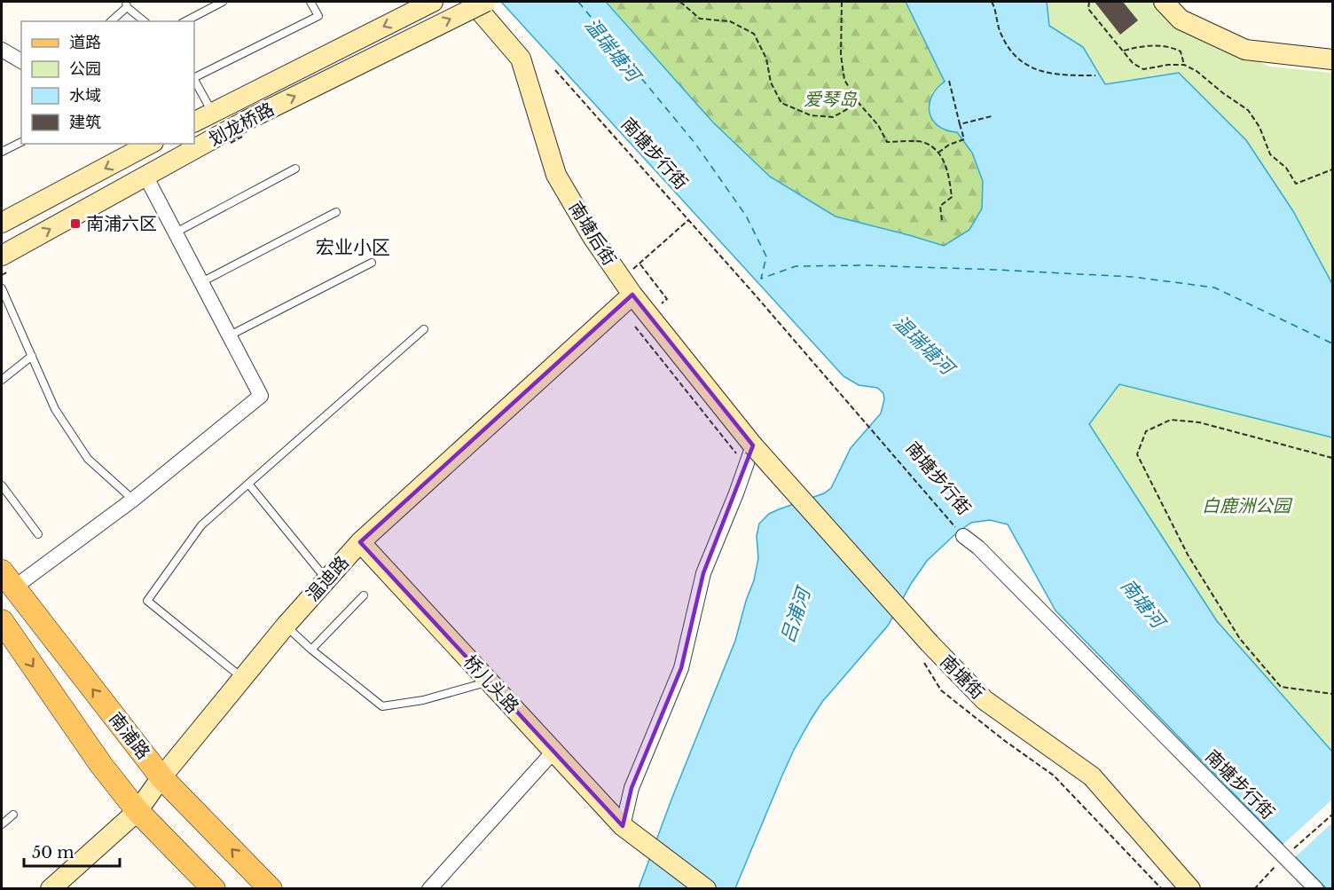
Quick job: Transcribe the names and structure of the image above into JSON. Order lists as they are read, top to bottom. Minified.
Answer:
{"streets":{"main road":["南浦路"],"street":["划龙桥路","南塘步行街","南塘后街","温迪路","南塘街","桥儿头路"]},"crossings":[["南塘后街","温迪路"],["南塘后街","南塘街"],["温迪路","桥儿头路"],["温迪路","南浦路"]],"districts":["宏业小区"],"water":["温瑞塘河","南塘河","吕浦河"],"parks":["爱琴岛","白鹿洲公园"],"places":{"transit":["南浦六区"]},"legend":["道路","公园","水域","建筑"],"scale_bar":"50 m"}
